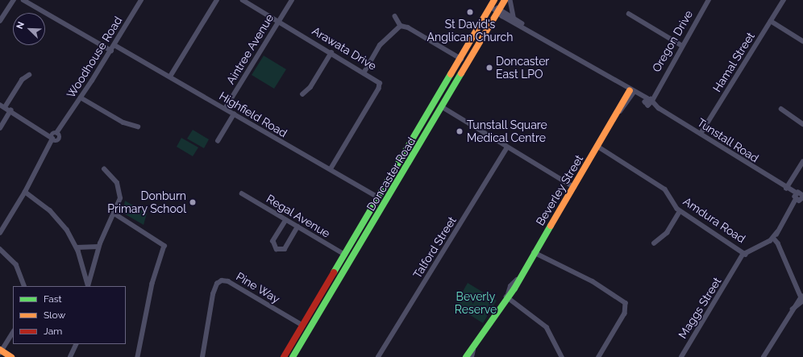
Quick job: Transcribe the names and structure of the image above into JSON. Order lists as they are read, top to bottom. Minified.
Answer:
{"streets":{"main road":["Doncaster Road","Beverley Street"],"street":["Oregon Drive","Arawata Drive","Aintree Avenue","Woodhouse Road","Hamal Street","Highfield Road","Tunstall Road","Regal Avenue","Amdura Road","Talford Street","Pine Way","Maggs Street"]},"crossings":[["Oregon Drive","Tunstall Road"],["Arawata Drive","Aintree Avenue"],["Arawata Drive","Highfield Road"],["Aintree Avenue","Highfield Road"],["Woodhouse Road","Highfield Road"],["Hamal Street","Tunstall Road"],["Highfield Road","Doncaster Road"],["Tunstall Road","Doncaster Road"],["Tunstall Road","Beverley Street"],["Doncaster Road","Regal Avenue"],["Doncaster Road","Pine Way"],["Beverley Street","Amdura Road"],["Amdura Road","Maggs Street"]],"parks":["Beverly Reserve"],"places":["St David's Anglican Church","Doncaster East LPO","Tunstall Square Medical Centre","Donburn Primary School"],"legend":["Fast","Slow","Jam"],"north":"top left"}
